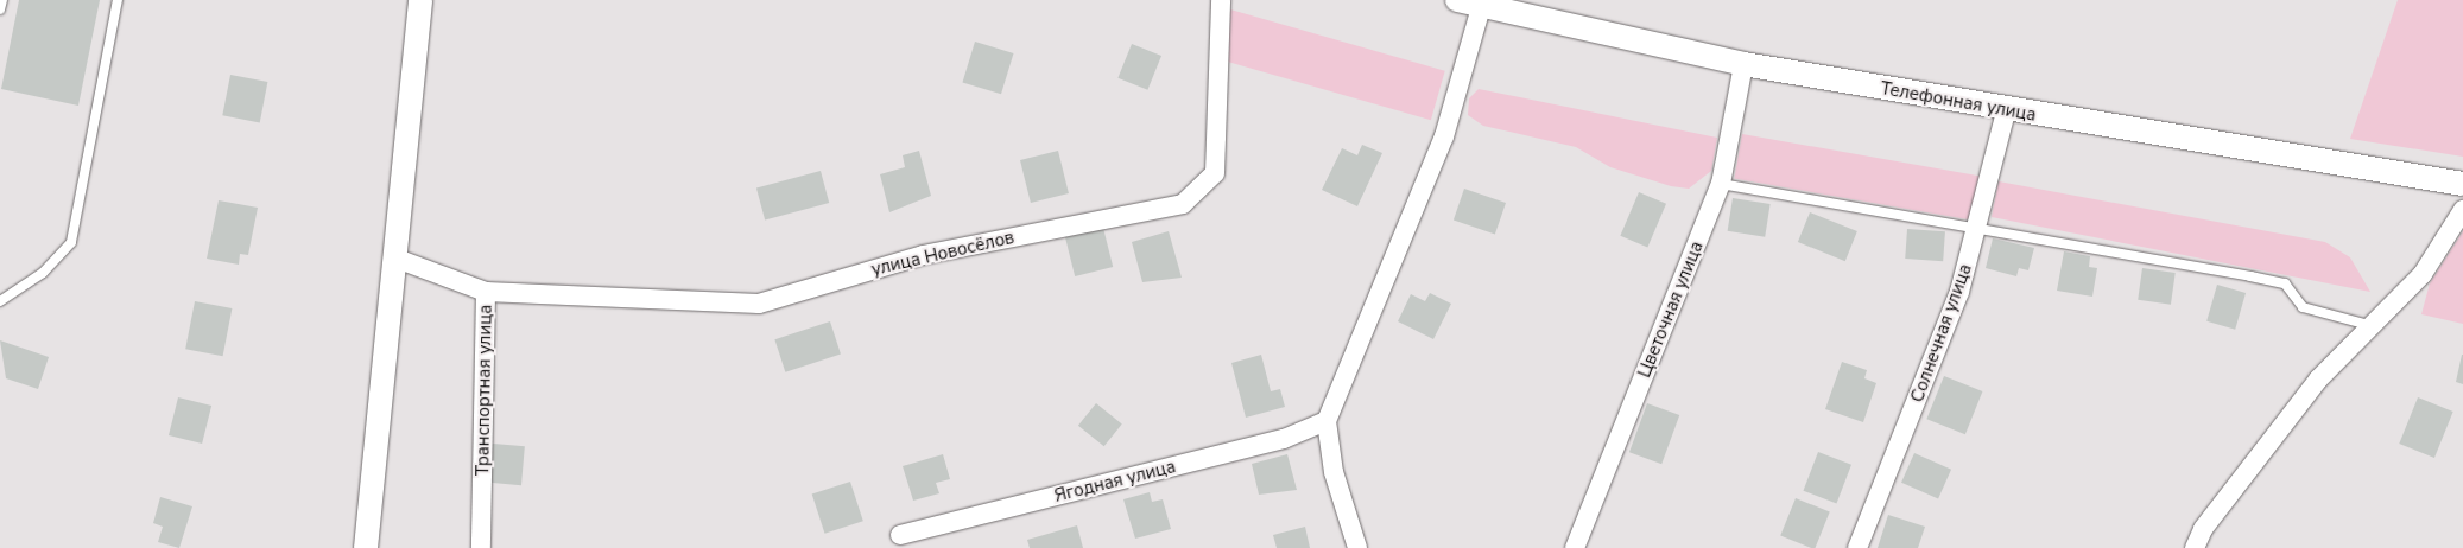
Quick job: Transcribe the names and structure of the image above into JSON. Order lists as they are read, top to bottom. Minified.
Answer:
{"streets":{"street":["Телефонная улица","улица Новосёлов","Цветочная улица","Солнечная улица","Транспортная улица","Ягодная улица"]},"crossings":[["Телефонная улица","Цветочная улица"],["Телефонная улица","Солнечная улица"],["улица Новосёлов","Транспортная улица"]]}
